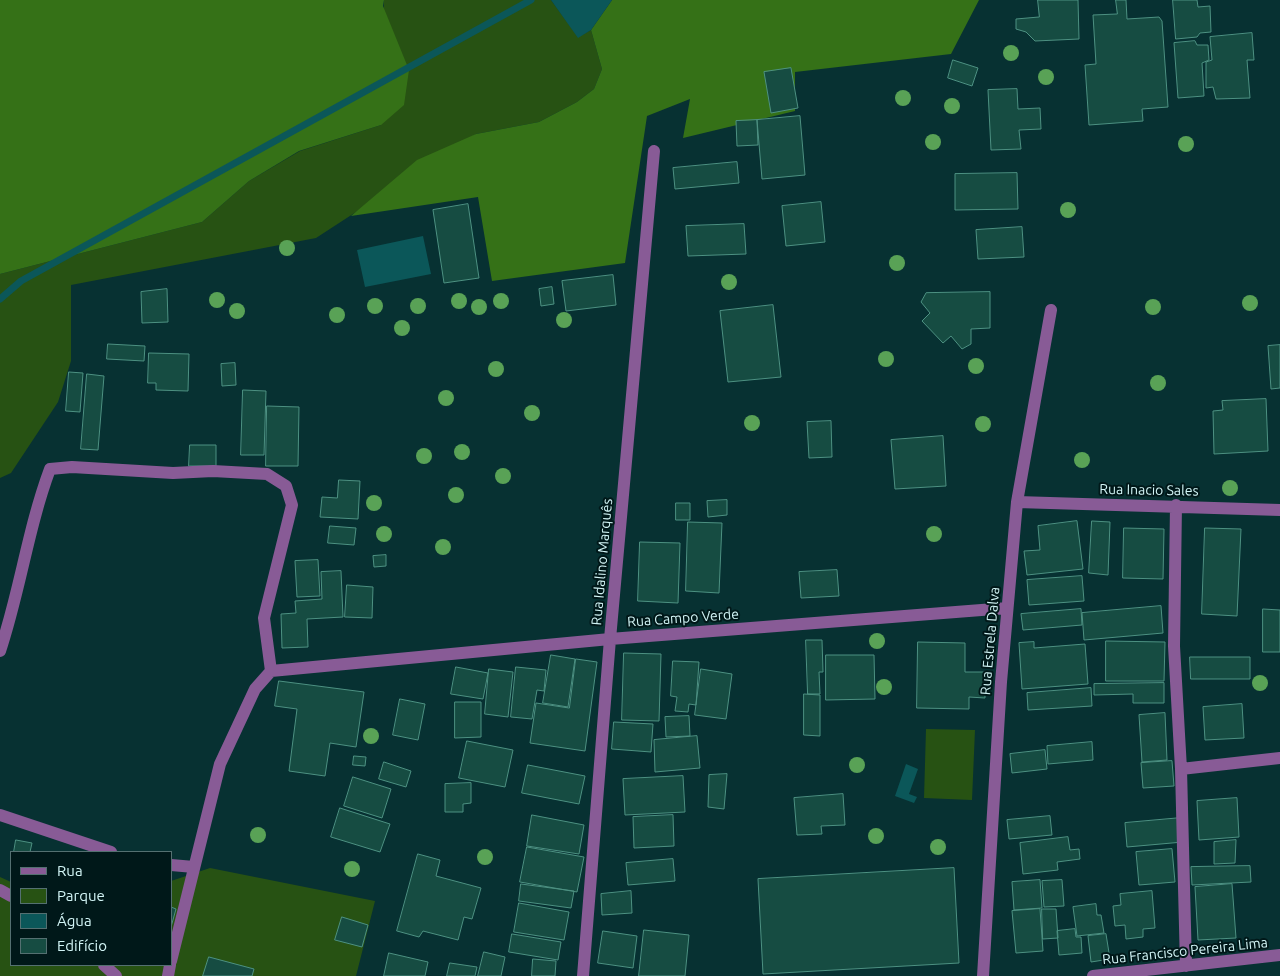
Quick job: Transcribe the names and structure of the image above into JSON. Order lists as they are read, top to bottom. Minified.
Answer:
{"streets":{"street":["Rua Inacio Sales","Rua Idalino Marquês","Rua Campo Verde","Rua Estrela Dalva","Rua Francisco Pereira Lima"]},"crossings":[["Rua Inacio Sales","Rua Estrela Dalva"],["Rua Idalino Marquês","Rua Campo Verde"],["Rua Campo Verde","Rua Estrela Dalva"]],"legend":["Rua","Parque","Água","Edifício"]}
